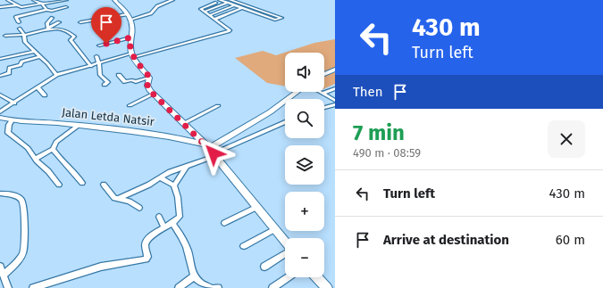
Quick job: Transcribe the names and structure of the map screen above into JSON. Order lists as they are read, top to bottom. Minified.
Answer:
{"streets":{"street":["Jalan Letda Natsir"]},"page":{"turn":["430 m","Turn left"],"map_buttons":["+","−"],"then":"Then","heading":["7 min","490 m · 08:59"],"list":[{"name":"Turn left","value":"430 m"},{"name":"Arrive at destination","value":"60 m"}]}}
